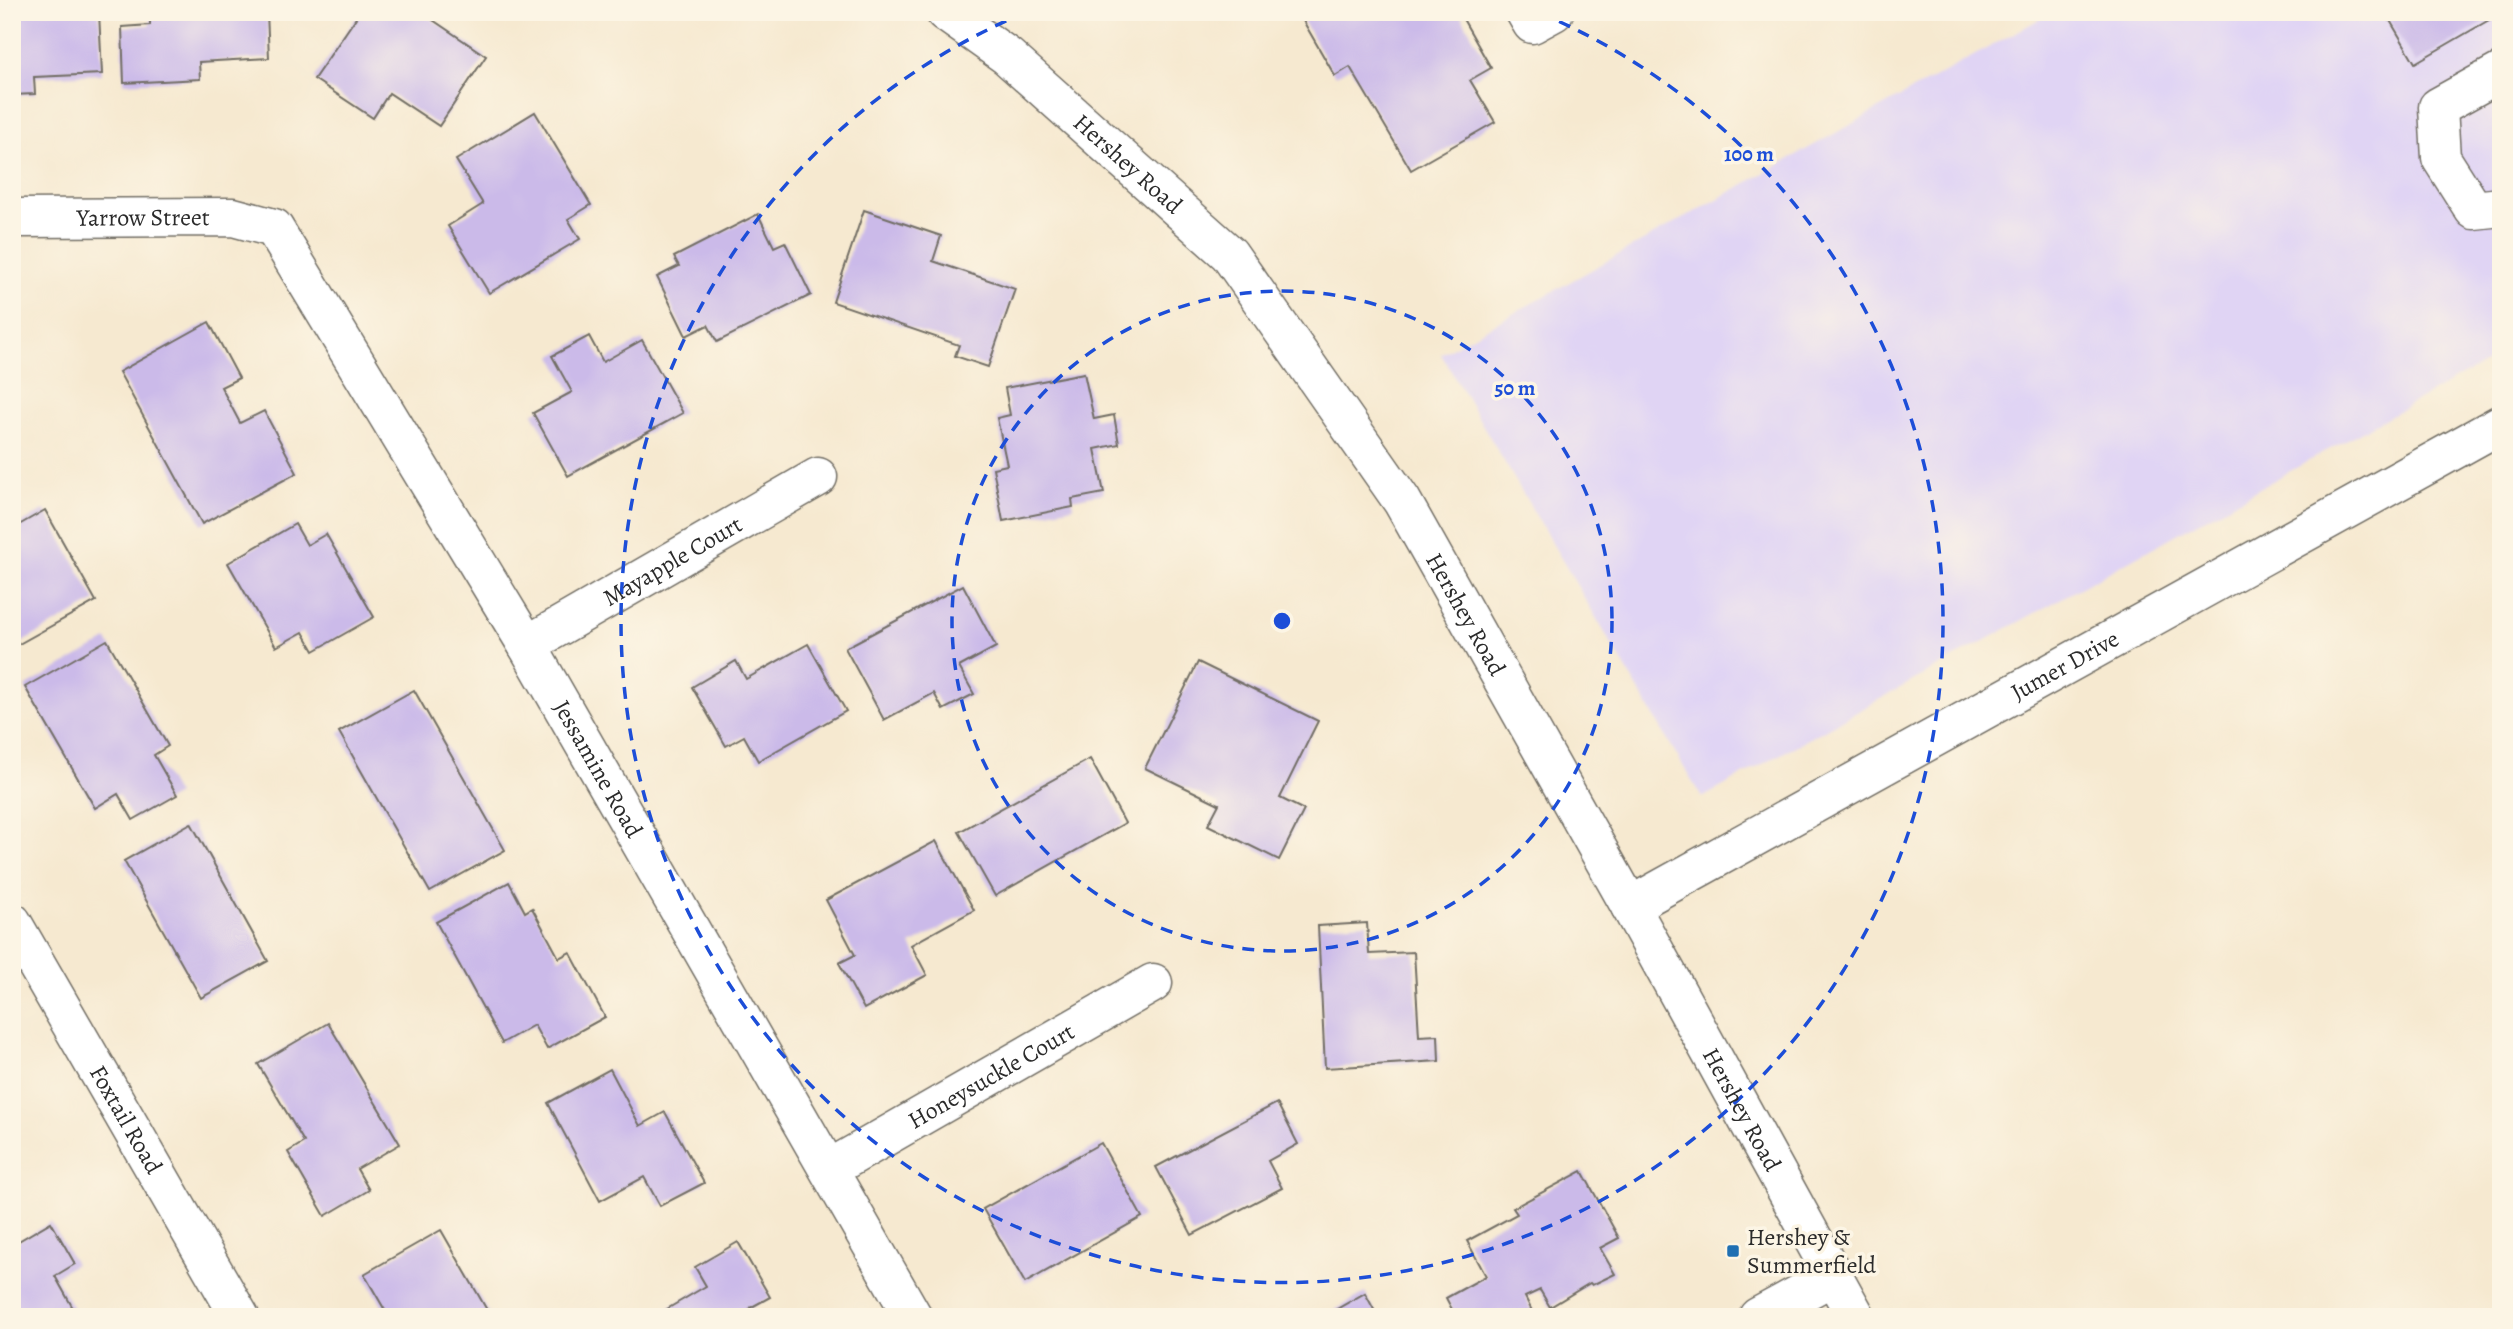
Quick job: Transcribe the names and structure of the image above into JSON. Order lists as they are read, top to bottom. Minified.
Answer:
{"streets":{"street":["Hershey Road","Yarrow Street","Mayapple Court","Jumer Drive","Jessamine Road","Honeysuckle Court","Foxtail Road"]},"crossings":[["Hershey Road","Jumer Drive"],["Yarrow Street","Jessamine Road"],["Mayapple Court","Jessamine Road"],["Jessamine Road","Honeysuckle Court"]],"places":{"transit":["Hershey & Summerfield"]},"rings":["100 m","50 m"]}
